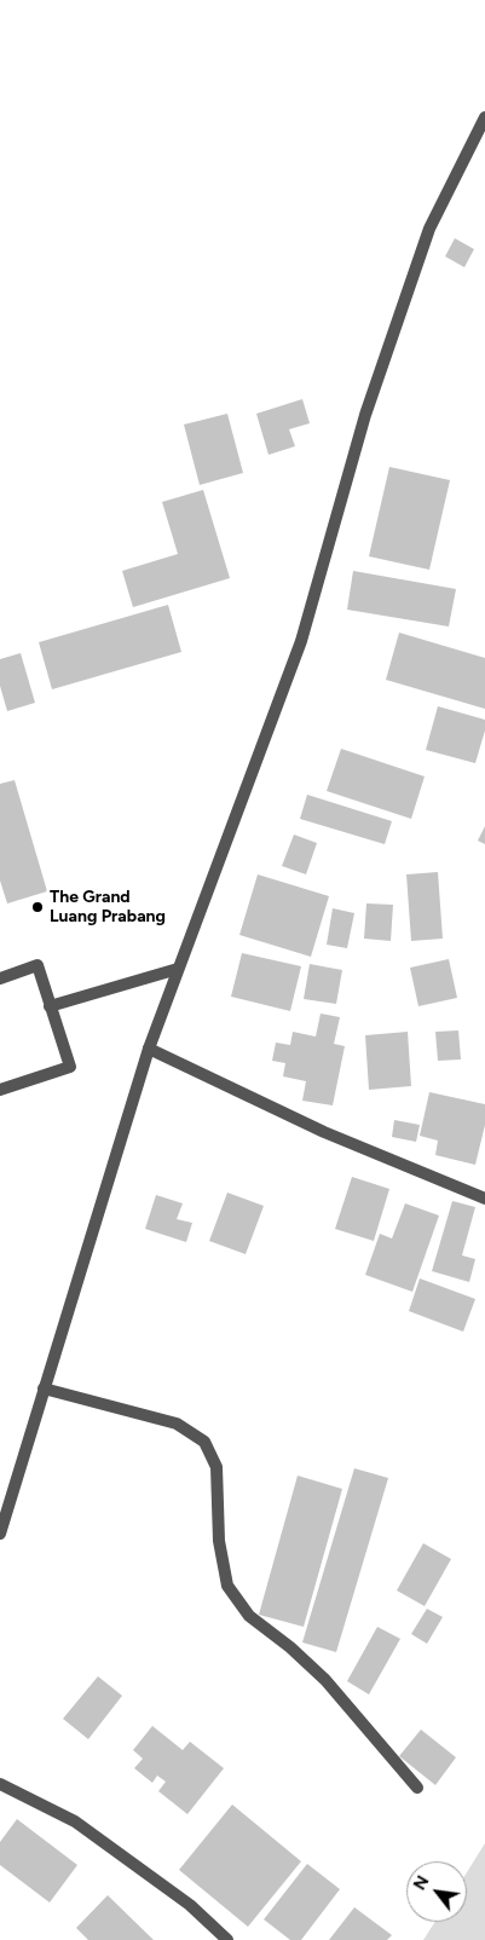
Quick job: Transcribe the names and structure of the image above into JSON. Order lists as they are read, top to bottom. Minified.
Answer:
{"places":["The Grand Luang Prabang"],"north":"top left"}
